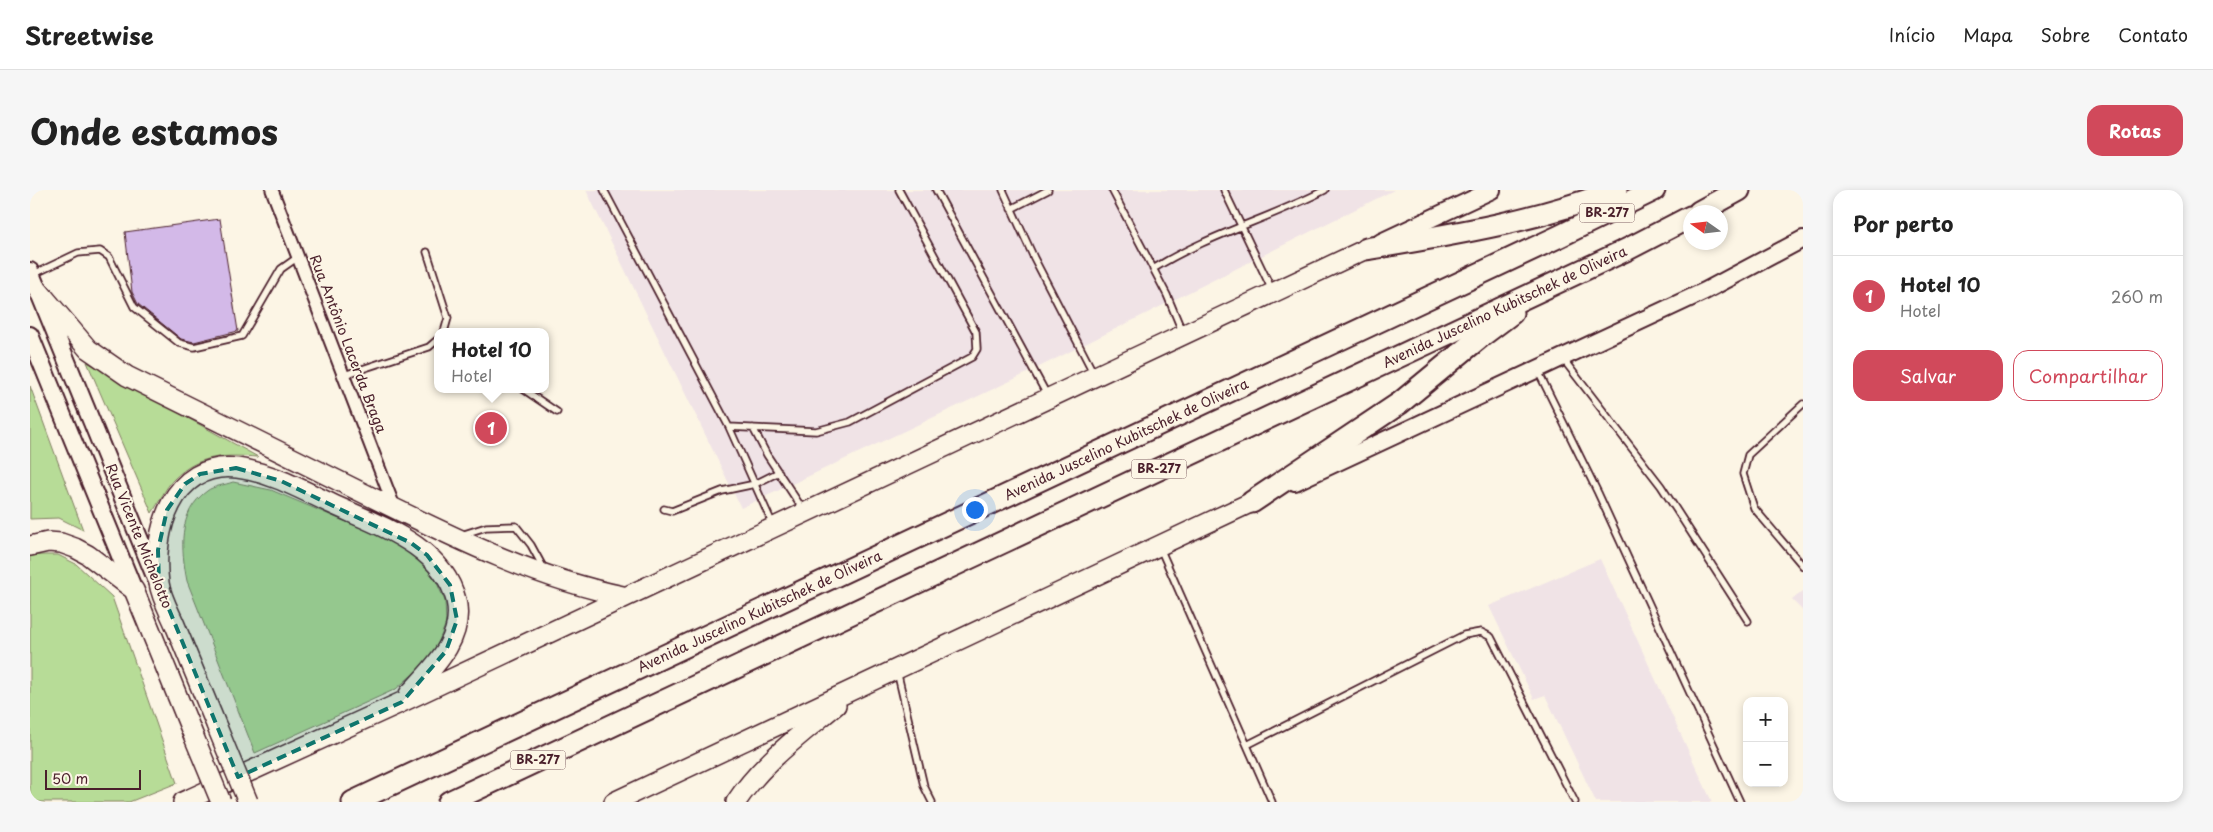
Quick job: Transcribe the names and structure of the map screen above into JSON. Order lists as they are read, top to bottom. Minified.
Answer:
{"streets":{"highway":["BR-277","Avenida Juscelino Kubitschek de Oliveira"],"main road":["Rua Vicente Michelotto"],"street":["Rua Antônio Lacerda Braga"]},"scale_bar":"50 m","north":"left","page":{"header":"Streetwise","nav":["Início","Mapa","Sobre","Contato"],"title":"Onde estamos","buttons":["Rotas",["Salvar","Compartilhar"]],"heading":"Por perto","list":[{"mark":"1","name":"Hotel 10","note":"Hotel","value":"260 m"}],"popup":["Hotel 10","Hotel"],"pins":"1","map_buttons":["+","−"],"scale":"50 m"}}
